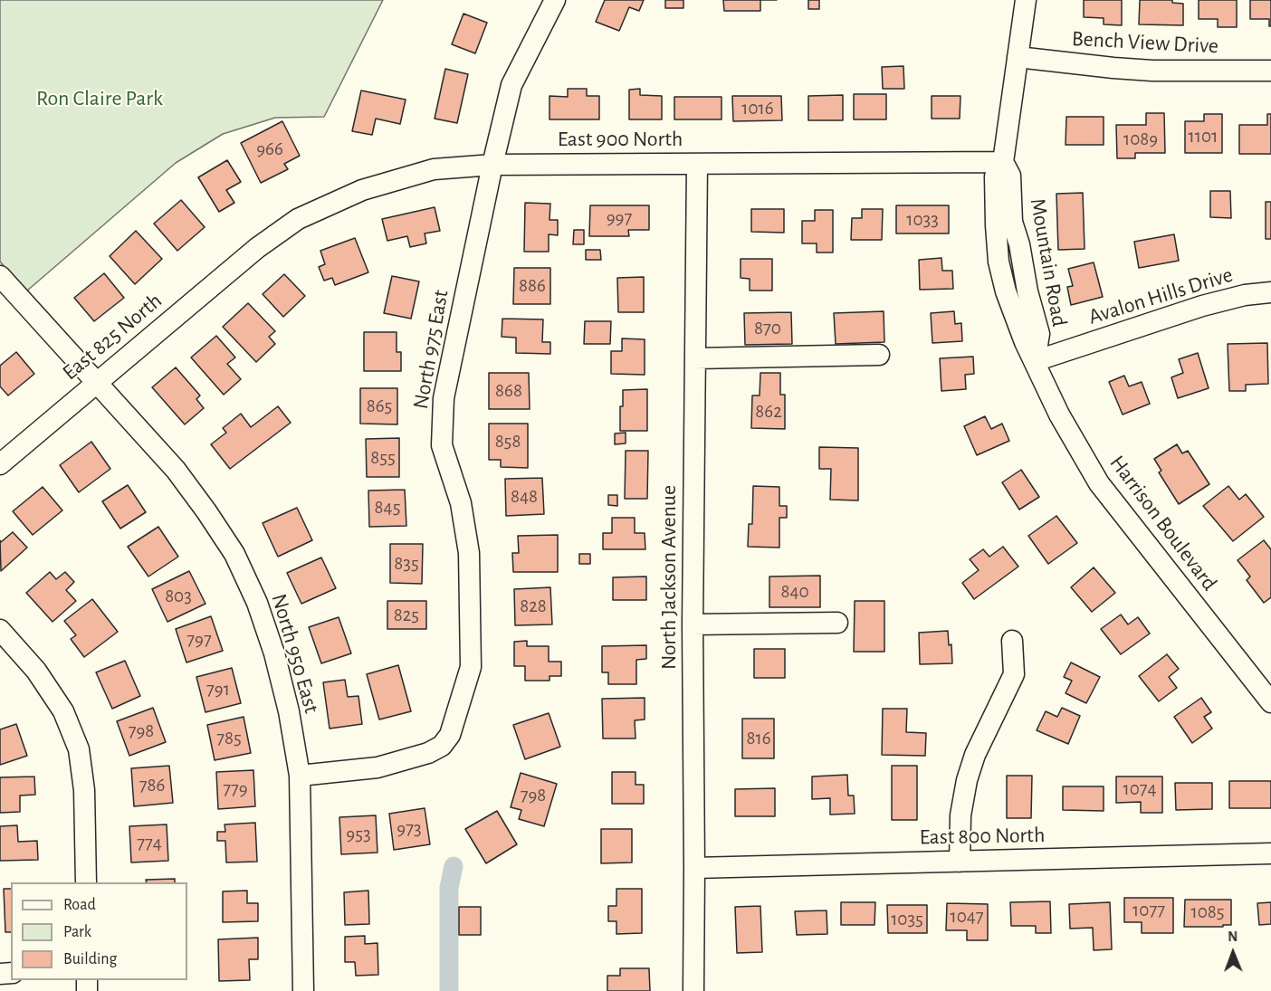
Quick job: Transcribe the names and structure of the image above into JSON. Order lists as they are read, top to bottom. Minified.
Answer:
{"streets":{"street":["Bench View Drive","East 900 North","Mountain Road","Avalon Hills Drive","East 825 North","North 975 East","Harrison Boulevard","North Jackson Avenue","North 950 East","East 800 North"]},"crossings":[["Bench View Drive","Mountain Road"],["East 900 North","Mountain Road"],["East 900 North","East 825 North"],["East 900 North","North 975 East"],["East 900 North","North Jackson Avenue"],["Mountain Road","Avalon Hills Drive"],["Mountain Road","Harrison Boulevard"],["Avalon Hills Drive","Harrison Boulevard"],["East 825 North","North 950 East"],["North 975 East","North 950 East"],["North Jackson Avenue","East 800 North"]],"parks":["Ron Claire Park"],"house_numbers":["1016","1101","1089","966","997","1033","886","870","868","865","862","858","855","848","845","835","840","803","828","825","797","791","798","785","816","786","779","1074","798","973","953","774","1077","1085","1047","1035"],"legend":["Road","Park","Building"],"north":"top"}
